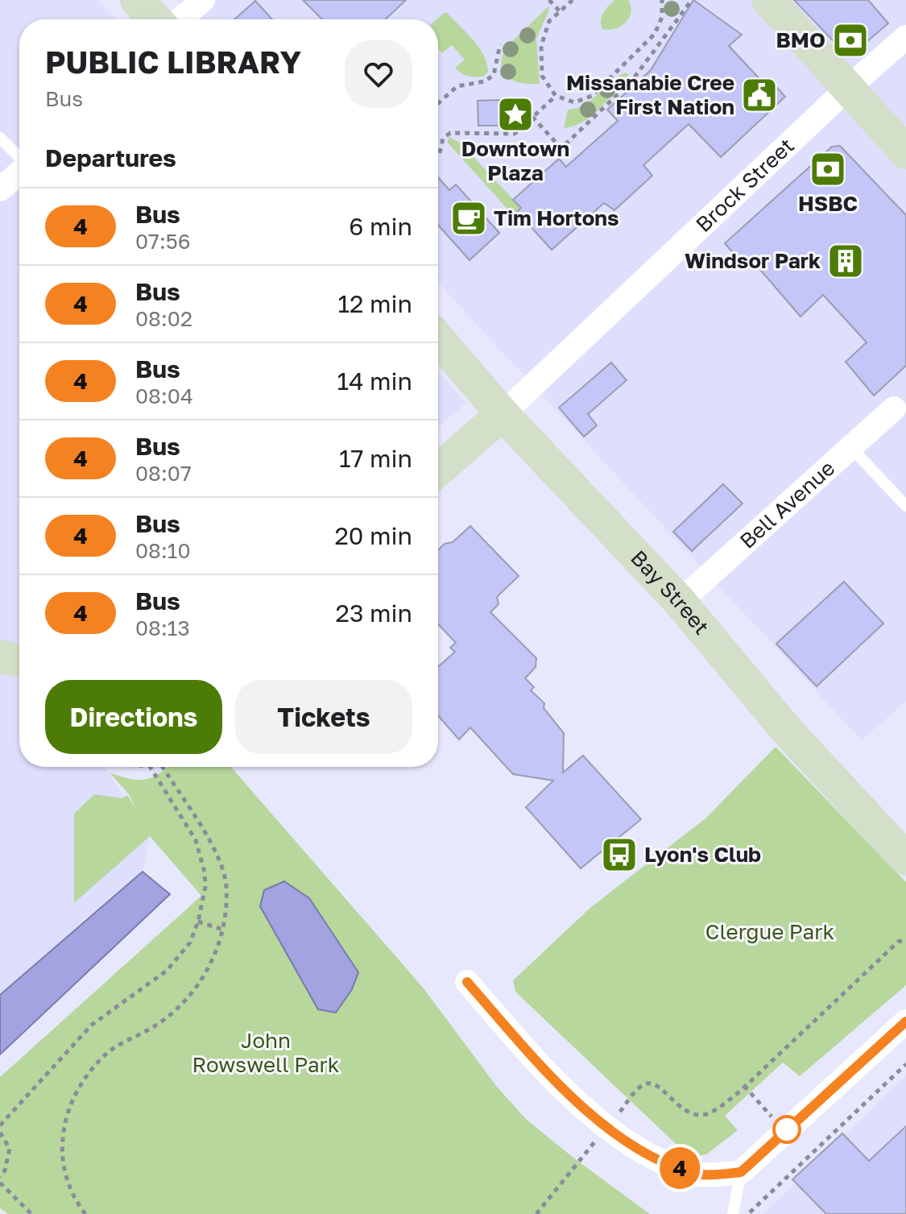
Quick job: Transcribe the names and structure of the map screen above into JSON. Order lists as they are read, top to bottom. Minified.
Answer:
{"streets":{"main road":["Bay Street"],"street":["Brock Street","Bell Avenue"]},"crossings":[["Brock Street","Bay Street"],["Bell Avenue","Bay Street"]],"parks":["Clergue Park","John Rowswell Park"],"places":{"bank":["BMO","HSBC"],"public building":["Missanabie Cree First Nation"],"place":["Downtown Plaza"],"cafe":["Tim Hortons"],"building":["Windsor Park"],"bus stop":["Lyon's Club"]},"lines":["bus line 4"],"page":{"on_map":"4","heading":[["PUBLIC LIBRARY","Bus"],"Departures"],"list":[{"mark":"4","name":"Bus","note":"07:56","value":"6 min"},{"mark":"4","name":"Bus","note":"08:02","value":"12 min"},{"mark":"4","name":"Bus","note":"08:04","value":"14 min"},{"mark":"4","name":"Bus","note":"08:07","value":"17 min"},{"mark":"4","name":"Bus","note":"08:10","value":"20 min"},{"mark":"4","name":"Bus","note":"08:13","value":"23 min"}],"buttons":["Directions","Tickets"]}}
